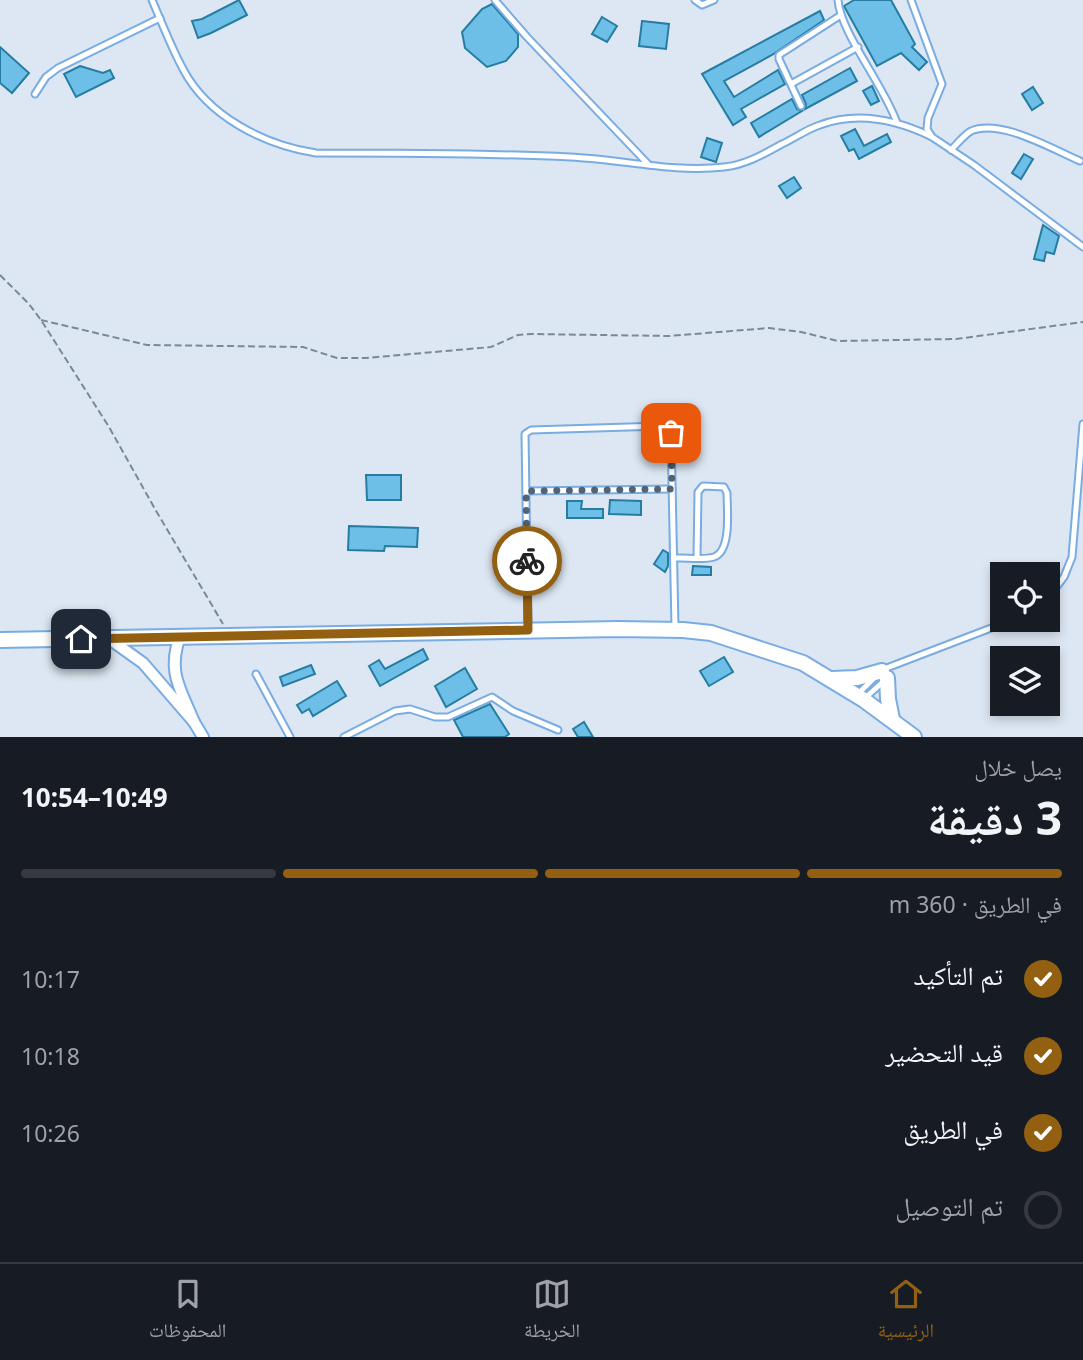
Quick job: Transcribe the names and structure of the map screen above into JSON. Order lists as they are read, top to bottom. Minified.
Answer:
{"page":{"heading":["3 دقيقة","يصل خلال","10:49–10:54"],"bar":"في الطريق · 360 m","list":[["تم التأكيد","10:17"],["قيد التحضير","10:18"],["في الطريق","10:26"],"تم التوصيل"],"tabs":["الرئيسية","الخريطة","المحفوظات"]}}
